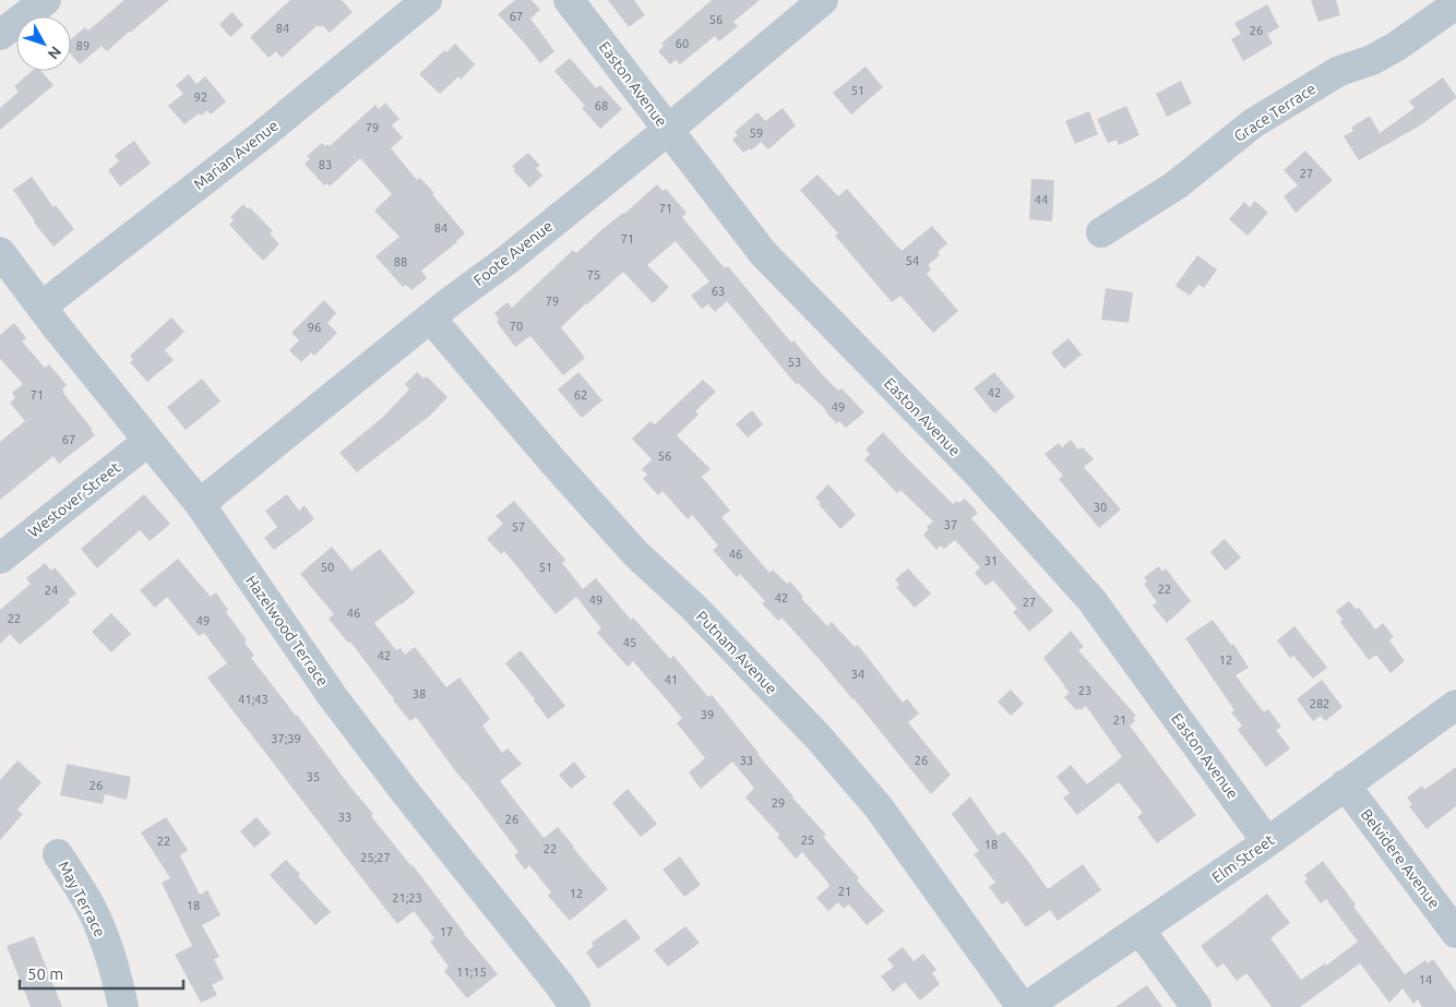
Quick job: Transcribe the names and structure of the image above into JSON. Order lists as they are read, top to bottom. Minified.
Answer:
{"streets":{"street":["Easton Avenue","Grace Terrace","Marian Avenue","Foote Avenue","Westover Street","Hazelwood Terrace","Putnam Avenue","Elm Street","Belvidere Avenue","May Terrace"]},"crossings":[["Easton Avenue","Foote Avenue"],["Easton Avenue","Elm Street"],["Marian Avenue","Hazelwood Terrace"],["Foote Avenue","Hazelwood Terrace"],["Foote Avenue","Putnam Avenue"],["Westover Street","Hazelwood Terrace"],["Elm Street","Belvidere Avenue"]],"house_numbers":["67","56","84","26","60","89","51","92","68","79","59","83","27","44","71","84","71","54","88","75","63","79","70","96","53","42","71","62","49","67","56","30","37","57","46","31","50","51","22","24","42","49","27","46","22","49","45","42","12","34","41","23","38","41;43","282","39","21","37;39","33","26","35","26","29","33","26","25","22","18","22","25;27","21","12","21;23","18","17","11;15","14"],"scale_bar":"50 m","north":"bottom right"}
